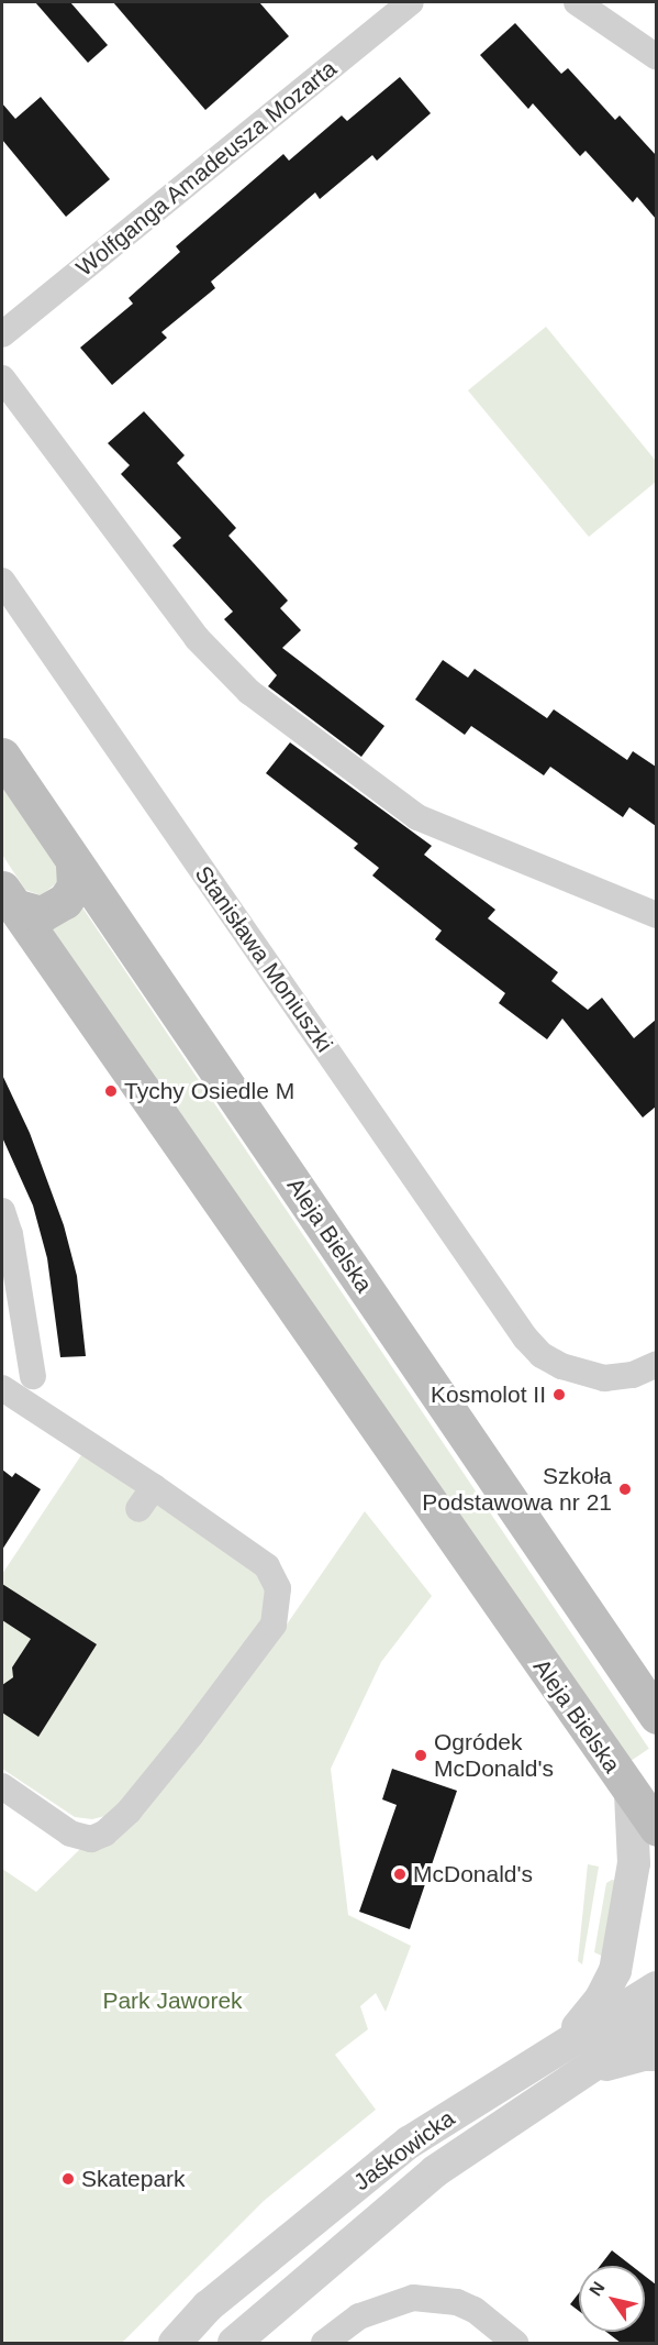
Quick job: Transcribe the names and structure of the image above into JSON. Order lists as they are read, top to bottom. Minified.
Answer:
{"streets":{"main road":["Aleja Bielska"],"street":["Wolfganga Amadeusza Mozarta","Stanisława Moniuszki","Jaśkowicka"]},"parks":["Park Jaworek"],"places":["Tychy Osiedle M","Kosmolot II","Szkoła Podstawowa nr 21","Ogródek McDonald's","McDonald's","Skatepark"],"north":"top left"}
